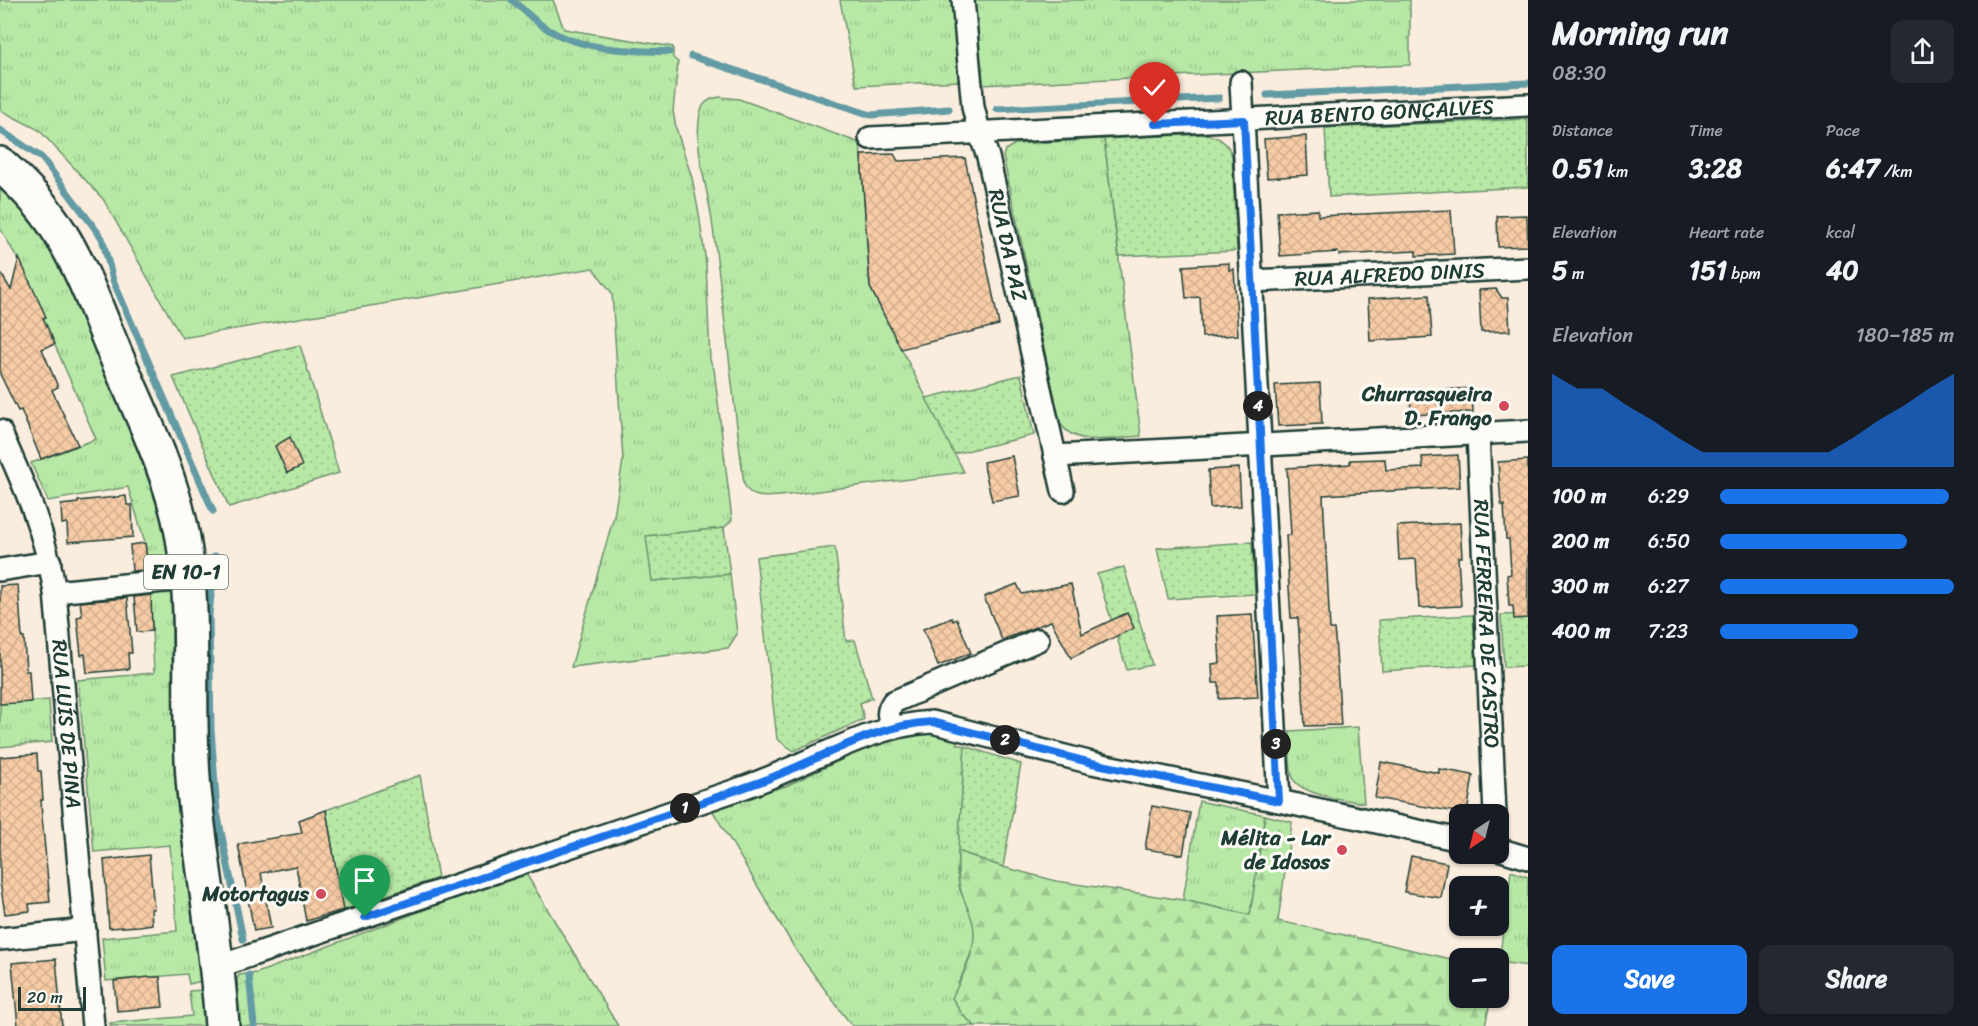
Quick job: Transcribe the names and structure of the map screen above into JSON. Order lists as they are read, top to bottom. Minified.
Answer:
{"streets":{"main road":["EN 10-1"],"street":["RUA BENTO GONÇALVES","RUA DA PAZ","RUA ALFREDO DINIS","RUA FERREIRA DE CASTRO","RUA LUÍS DE PINA"]},"crossings":[["RUA BENTO GONÇALVES","RUA DA PAZ"]],"places":["Churrasqueira D. Frango","Mélita - Lar de Idosos","Motortagus"],"scale_bar":"20 m","north":"bottom left","page":{"heading":["Morning run","08:30"],"stats":[["Distance","0.51 km"],["Time","3:28"],["Pace","6:47 /km"],["Elevation","5 m"],["Heart rate","151 bpm"],["kcal","40"]],"chart":["Elevation","180–185 m"],"pins":["4","2","3","1"],"list":[{"name":"100 m","note":"6:29"},{"name":"200 m","note":"6:50"},{"name":"300 m","note":"6:27"},{"name":"400 m","note":"7:23"}],"map_buttons":["+","−"],"buttons":["Save","Share"],"scale":"20 m"}}
